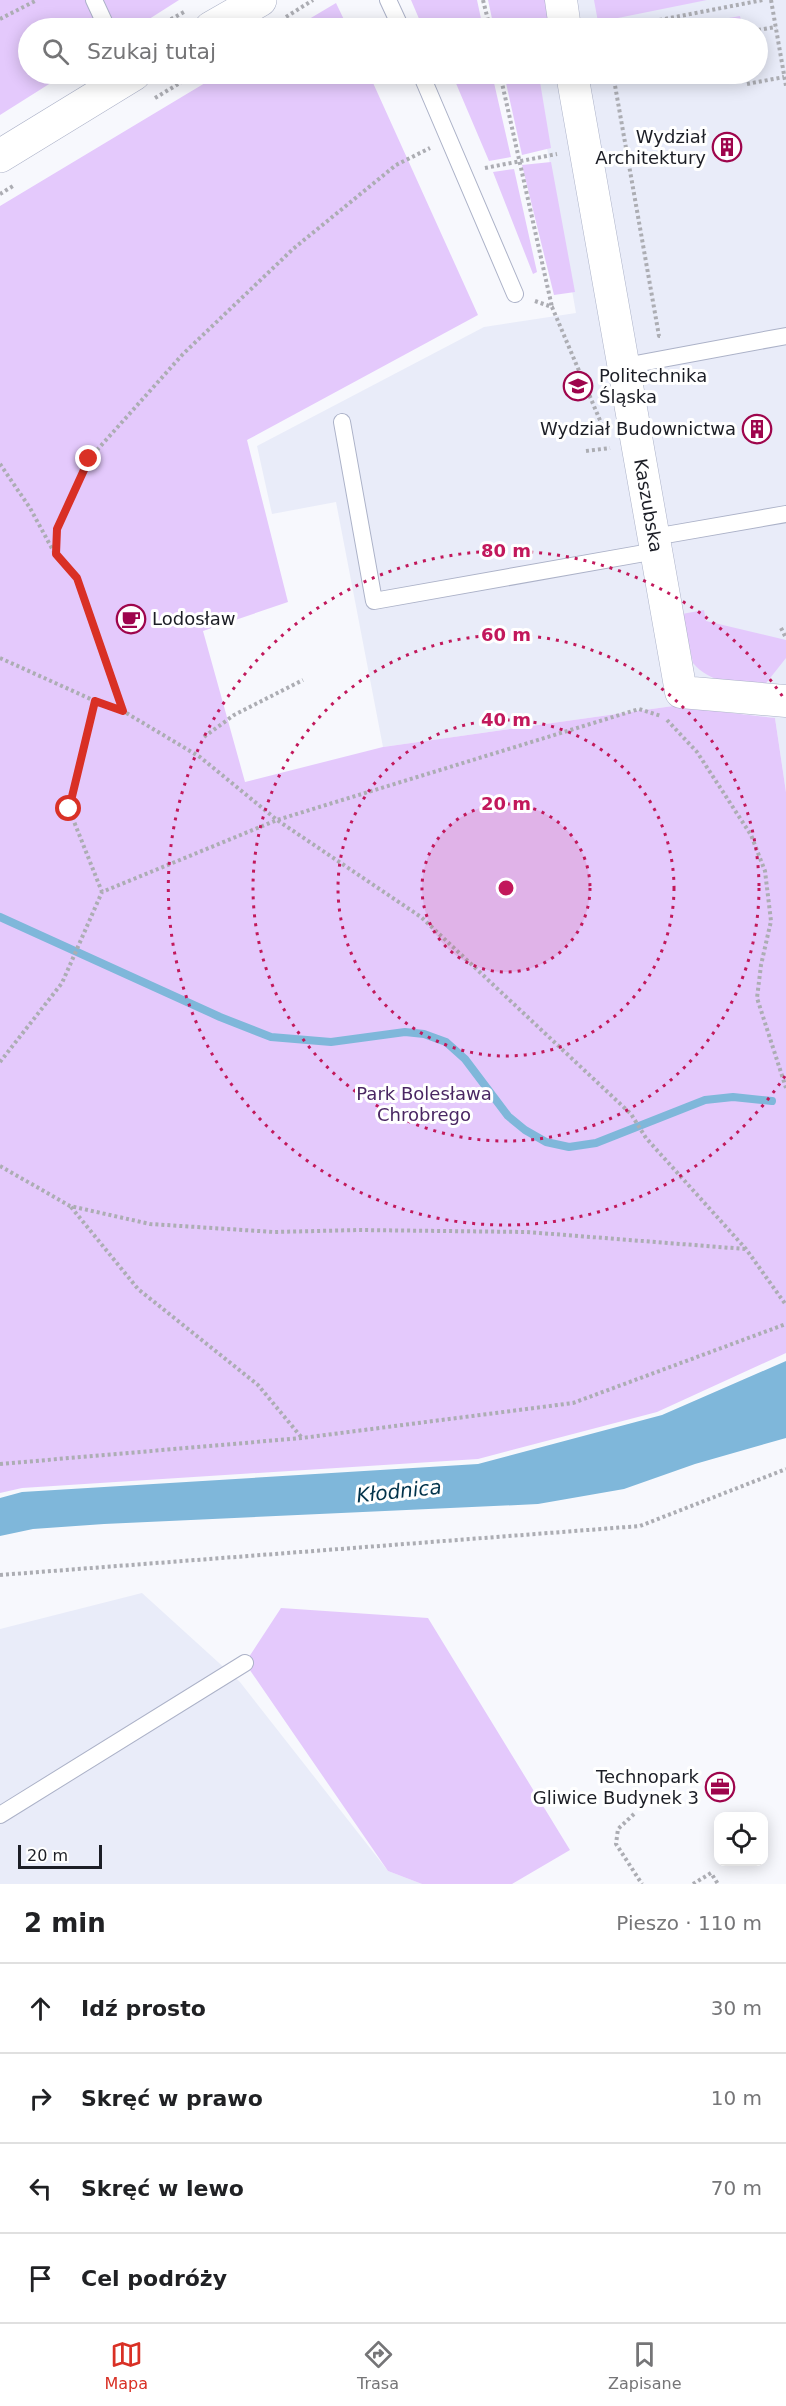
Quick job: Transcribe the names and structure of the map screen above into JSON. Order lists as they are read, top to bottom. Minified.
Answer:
{"streets":{"street":["Kaszubska"]},"water":["Kłodnica"],"parks":["Park Bolesława Chrobrego"],"places":{"building":["Wydział Architektury","Wydział Budownictwa"],"school or university":["Politechnika Śląska"],"cafe":["Lodosław"],"office":["Technopark Gliwice Budynek 3"]},"scale_bar":"20 m","page":{"search":"Szukaj tutaj","scale":"20 m","heading":["2 min","Pieszo · 110 m"],"list":[["Idź prosto","30 m"],["Skręć w prawo","10 m"],["Skręć w lewo","70 m"],"Cel podróży"],"nav":["Mapa","Trasa","Zapisane"]},"rings":["80 m","60 m","40 m","20 m"]}
